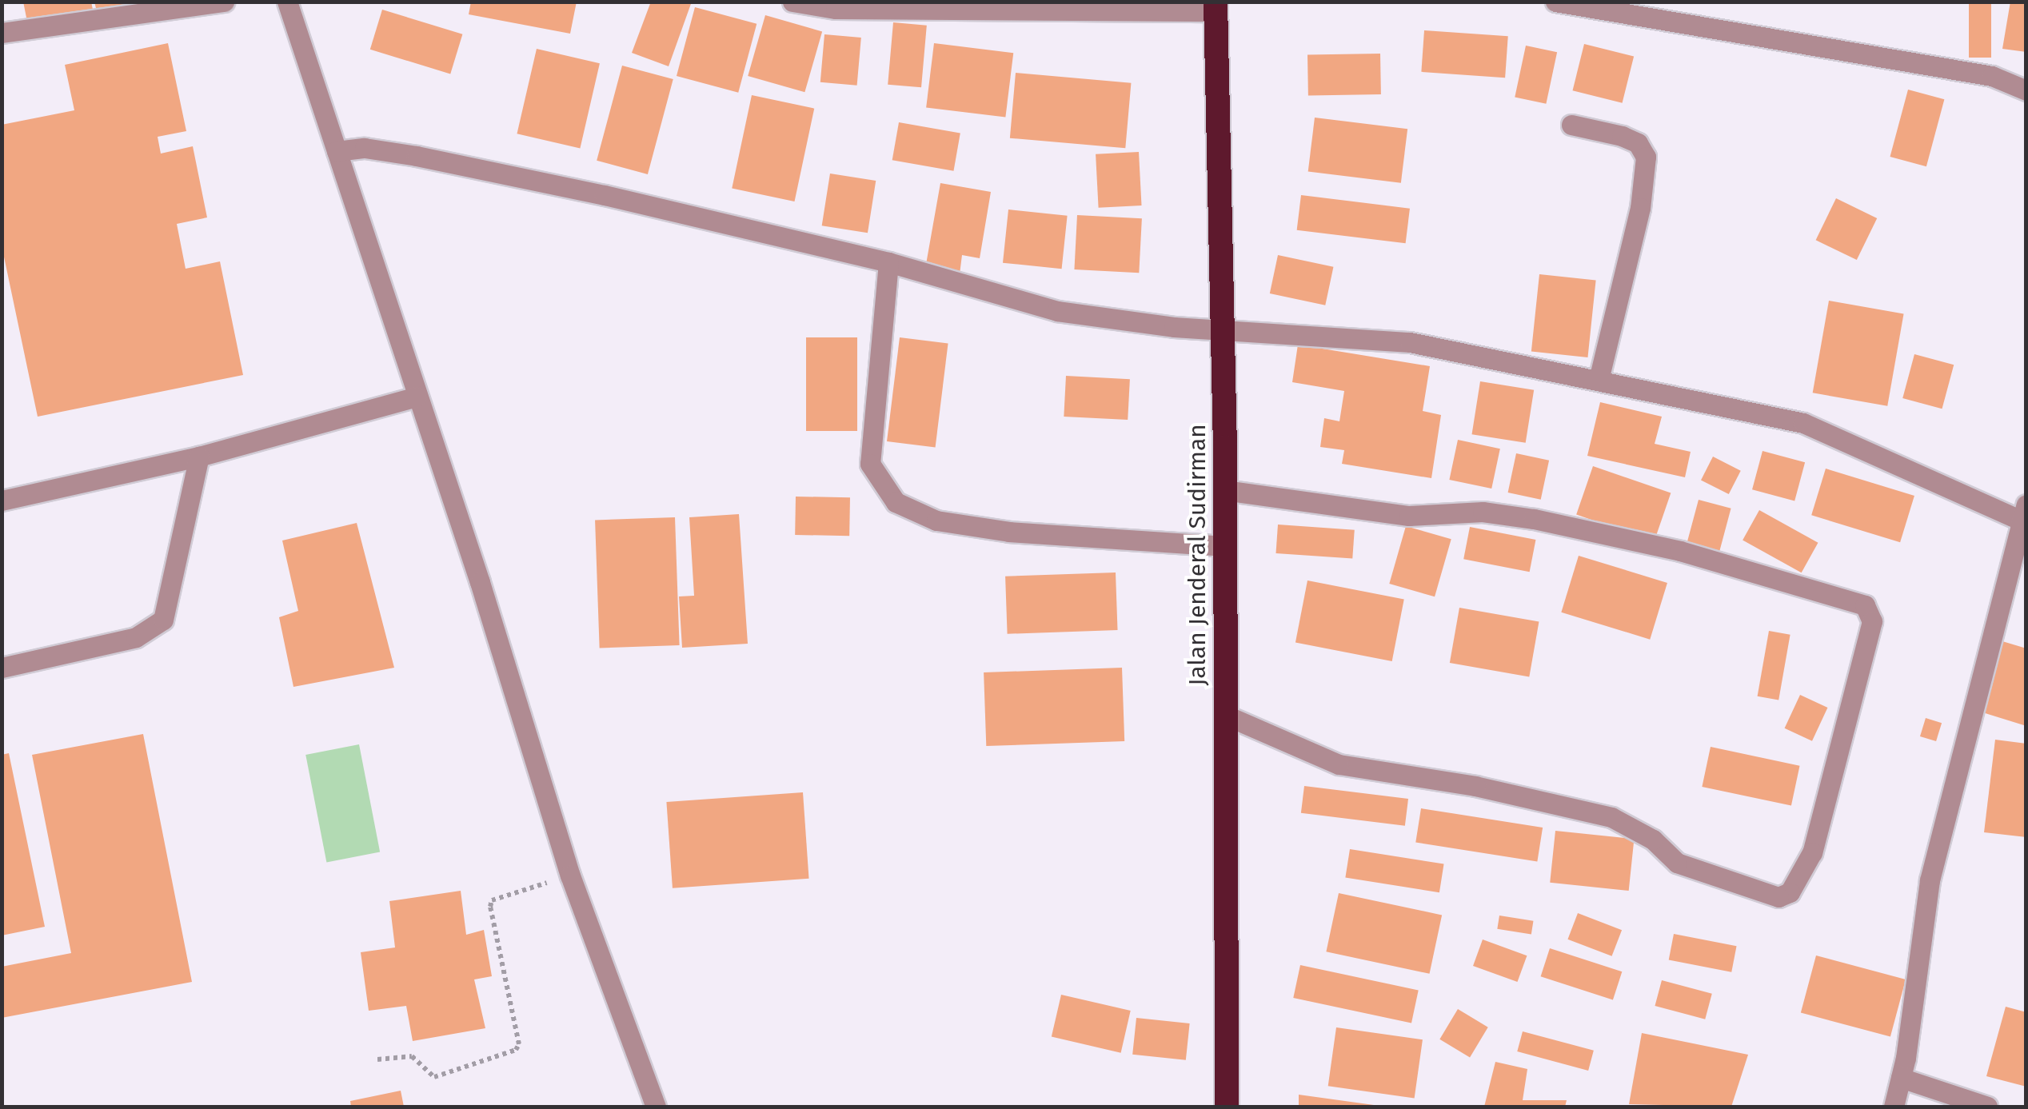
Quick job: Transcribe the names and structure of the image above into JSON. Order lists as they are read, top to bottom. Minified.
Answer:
{"streets":{"highway":["Jalan Jenderal Sudirman"]}}
